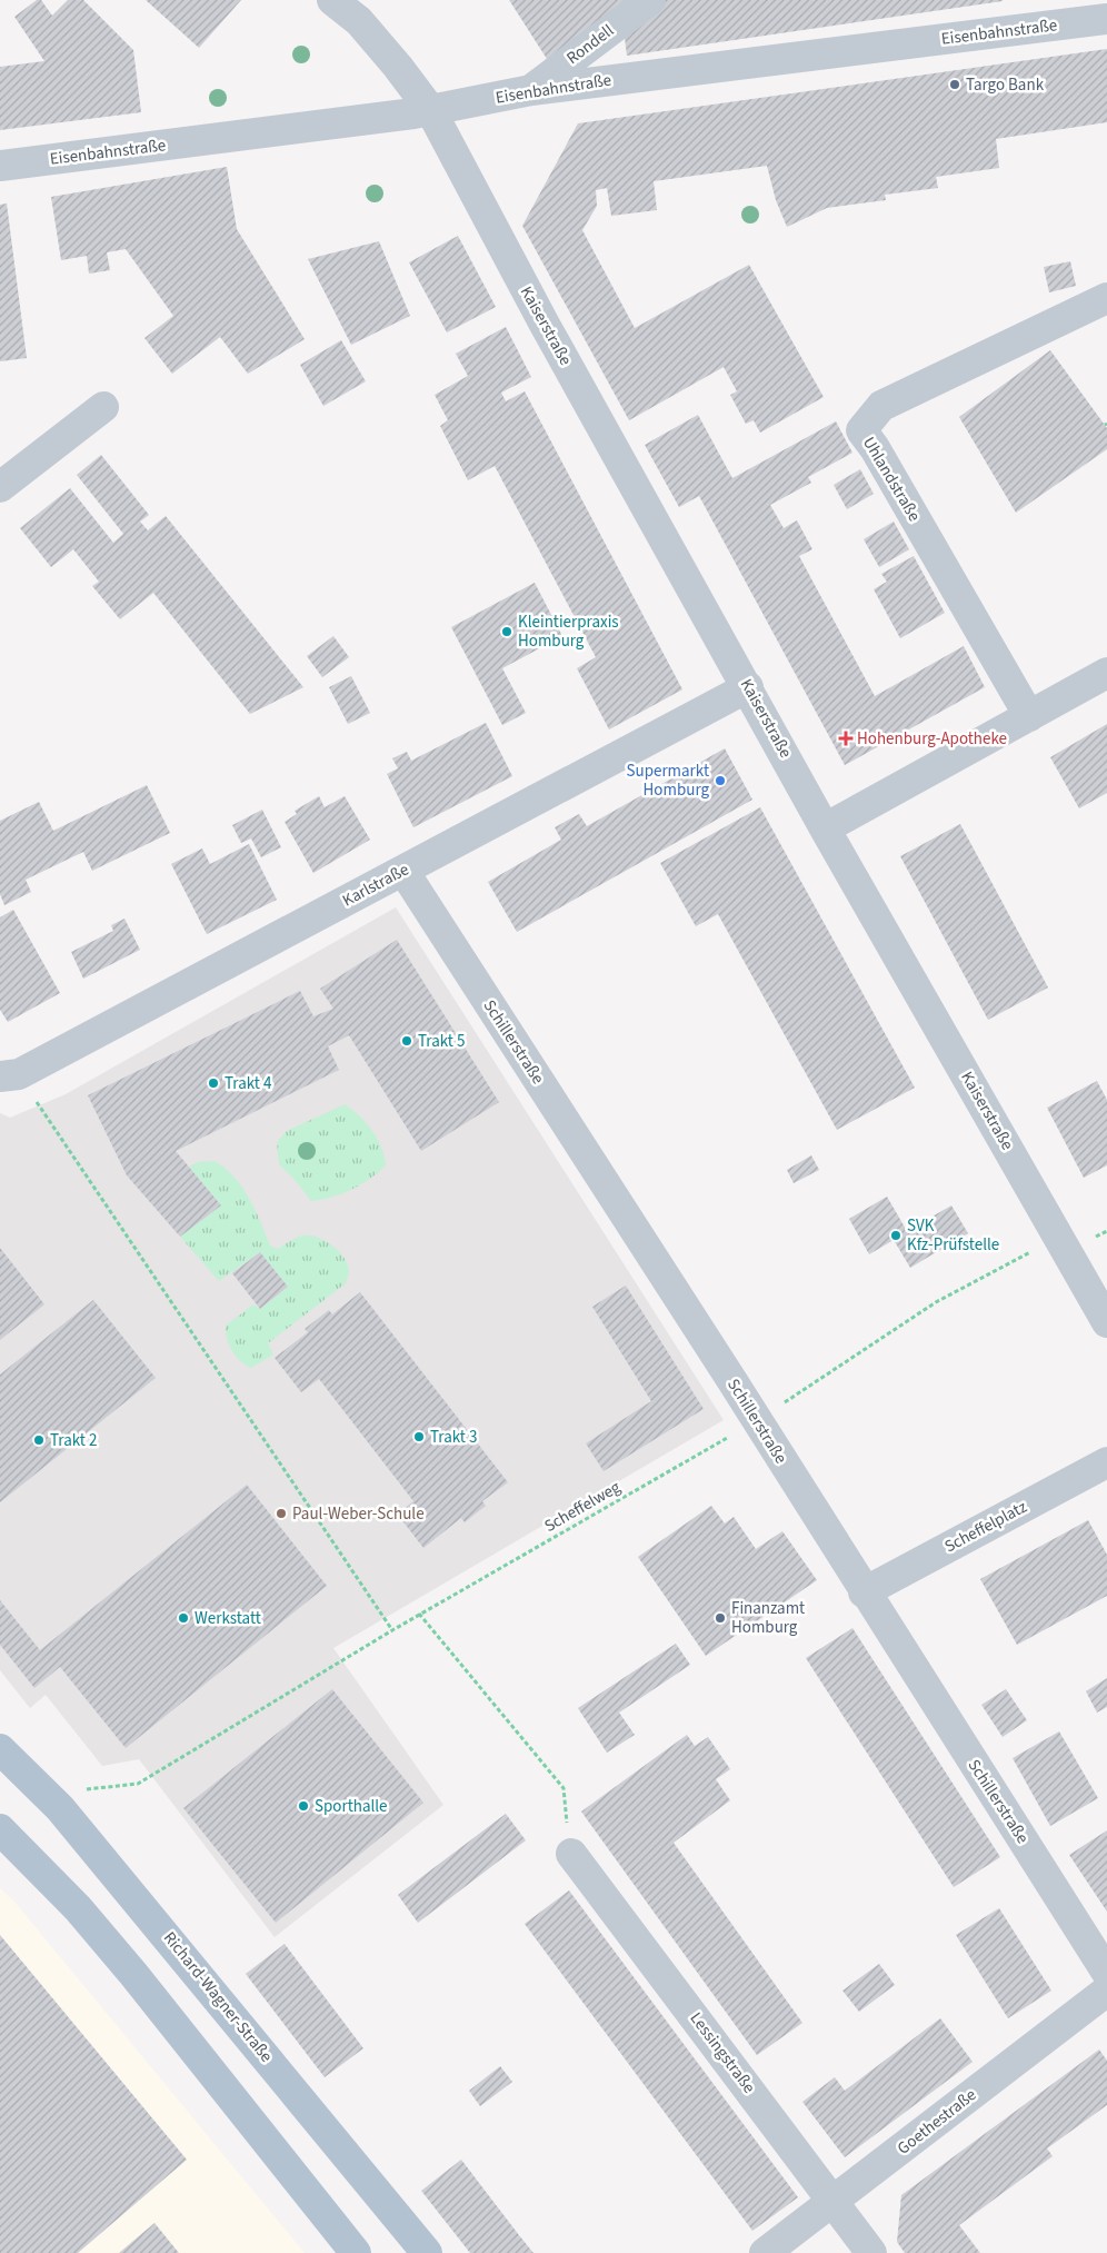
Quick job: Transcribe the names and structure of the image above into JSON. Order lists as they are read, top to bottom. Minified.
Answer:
{"streets":{"main road":["Richard-Wagner-Straße"],"street":["Eisenbahnstraße","Rondell","Kaiserstraße","Uhlandstraße","Karlstraße","Schillerstraße","Scheffelplatz","Lessingstraße","Goethestraße"],"path":["Scheffelweg"]},"crossings":[["Eisenbahnstraße","Rondell"],["Eisenbahnstraße","Kaiserstraße"],["Kaiserstraße","Karlstraße"],["Kaiserstraße","Scheffelweg"],["Karlstraße","Schillerstraße"],["Schillerstraße","Scheffelweg"],["Schillerstraße","Scheffelplatz"],["Scheffelweg","Richard-Wagner-Straße"],["Lessingstraße","Goethestraße"]],"places":{"other":["Targo Bank","Kleintierpraxis Homburg","Supermarkt Homburg","Trakt 5","Trakt 4","SVK Kfz-Prüfstelle","Trakt 3","Trakt 2","Paul-Weber-Schule","Werkstatt","Finanzamt Homburg","Sporthalle"],"health":["Hohenburg-Apotheke"]}}
